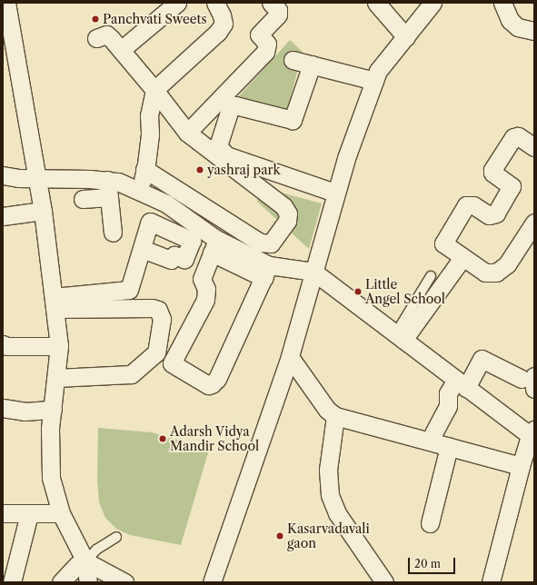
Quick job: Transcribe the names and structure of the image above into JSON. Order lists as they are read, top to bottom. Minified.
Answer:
{"places":["Panchvati Sweets","yashraj park","Little Angel School","Adarsh Vidya Mandir School","Kasarvadavali gaon"],"scale_bar":"20 m"}
